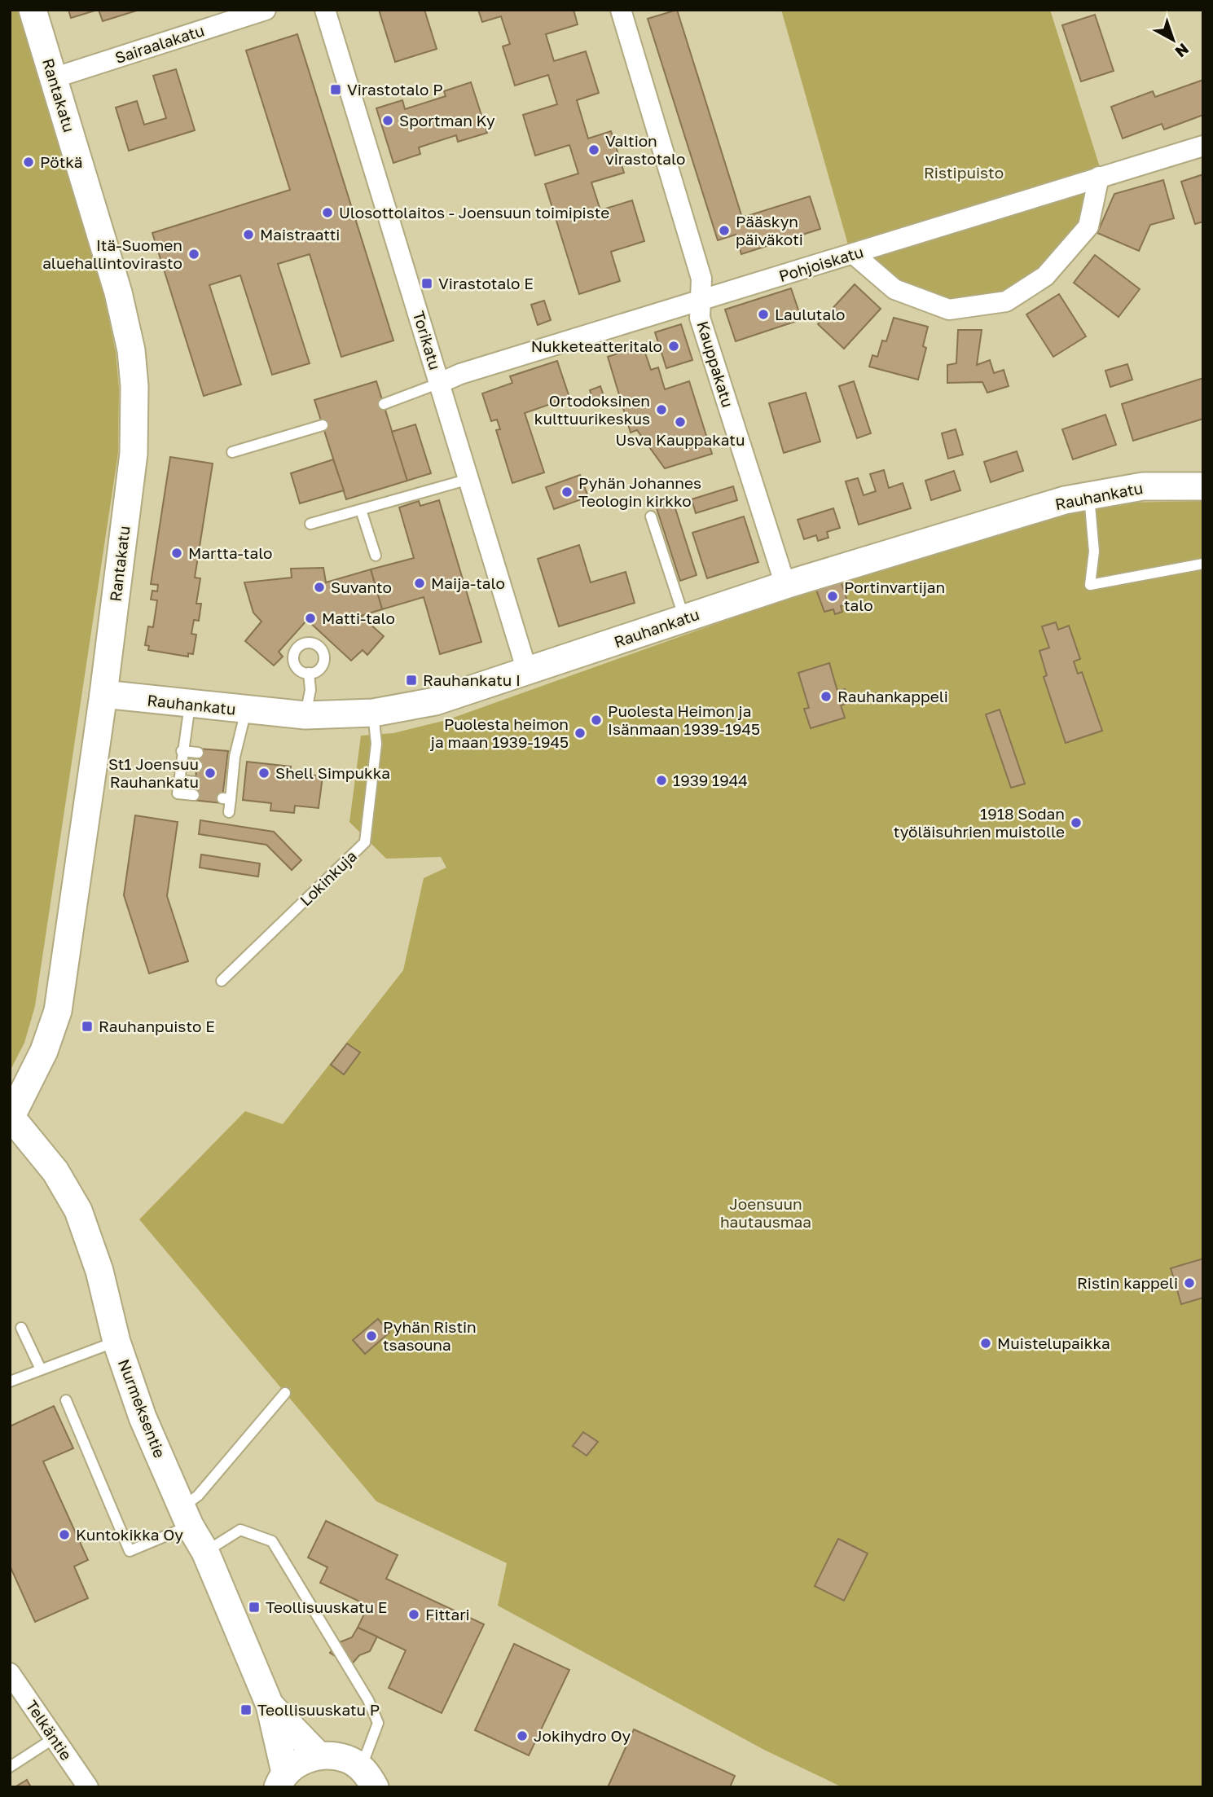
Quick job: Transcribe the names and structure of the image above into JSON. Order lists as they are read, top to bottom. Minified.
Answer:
{"streets":{"street":["Sairaalakatu","Rantakatu","Pohjoiskatu","Torikatu","Kauppakatu","Rauhankatu","Nurmeksentie","Telkäntie"],"lane":["Lokinkuja"]},"crossings":[["Sairaalakatu","Rantakatu"],["Rantakatu","Rauhankatu"],["Rantakatu","Nurmeksentie"],["Pohjoiskatu","Torikatu"],["Pohjoiskatu","Kauppakatu"],["Torikatu","Rauhankatu"],["Kauppakatu","Rauhankatu"],["Rauhankatu","Lokinkuja"]],"parks":["Ristipuisto","Joensuun hautausmaa"],"places":{"transit":["Virastotalo P","Virastotalo E","Rauhankatu I","Rauhanpuisto E","Teollisuuskatu E","Teollisuuskatu P"],"other":["Sportman Ky","Valtion virastotalo","Pötkä","Ulosottolaitos - Joensuun toimipiste","Pääskyn päiväkoti","Maistraatti","Itä-Suomen aluehallintovirasto","Laulutalo","Nukketeatteritalo","Ortodoksinen kulttuurikeskus","Usva Kauppakatu","Pyhän Johannes Teologin kirkko","Martta-talo","Maija-talo","Suvanto","Portinvartijan talo","Matti-talo","Rauhankappeli","Puolesta Heimon ja Isänmaan 1939-1945","Puolesta heimon ja maan 1939-1945","St1 Joensuu Rauhankatu","Shell Simpukka","1939 1944","1918 Sodan työläisuhrien muistolle","Ristin kappeli","Pyhän Ristin tsasouna","Muistelupaikka","Kuntokikka Oy","Fittari","Jokihydro Oy"]},"north":"bottom right"}
